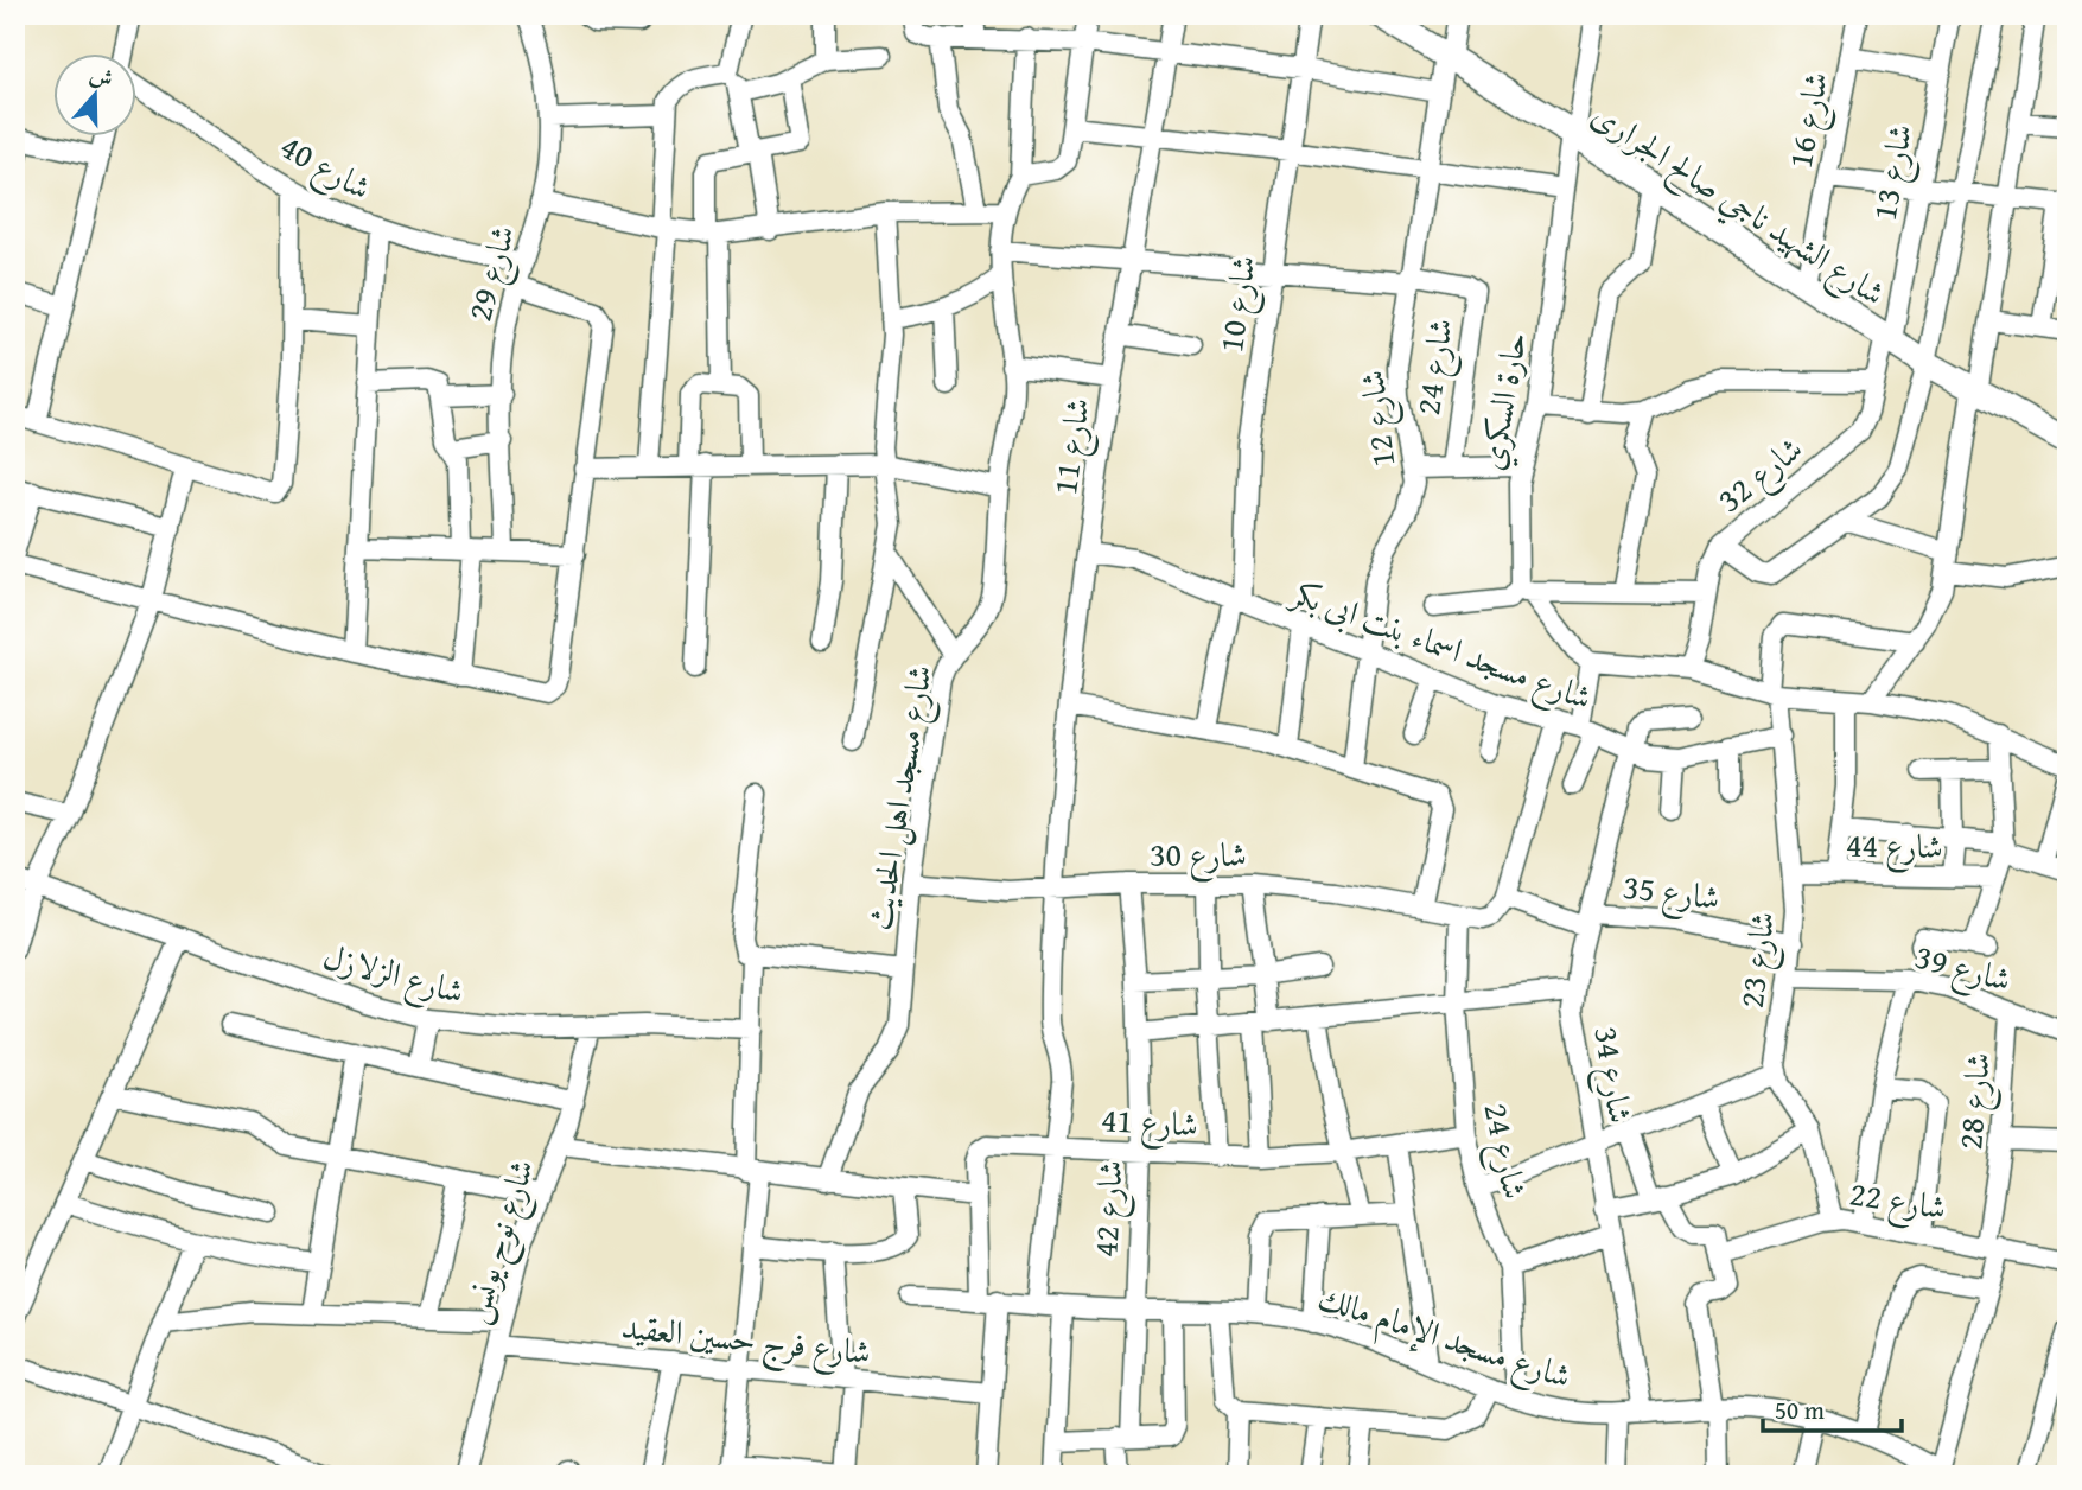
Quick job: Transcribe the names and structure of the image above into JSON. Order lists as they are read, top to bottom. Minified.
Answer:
{"streets":{"street":["شارع 16","شارع 40","شارع 13","شارع الشهيد ناجي صالح الجرارى","شارع 29","شارع 10","شارع 24","حارة السكري","شارع 12","شارع 11","شارع 32","شارع مسجد اسماء بنت ابى بكر","شارع مسجد اهل الحديث","شارع 44","شارع 30","شارع 35","شارع 23","شارع 39","شارع الزلازل","شارع 34","شارع 28","شارع 41","شارع 22","شارع 42","شارع نوح يونس","شارع مسجد الإمام مالك","شارع فرج حسين العقيد"]},"crossings":[["شارع 16","شارع الشهيد ناجي صالح الجرارى"],["شارع 40","شارع 29"],["شارع 13","شارع الشهيد ناجي صالح الجرارى"],["شارع 13","شارع 32"],["شارع الشهيد ناجي صالح الجرارى","حارة السكري"],["شارع الشهيد ناجي صالح الجرارى","شارع 12"],["شارع الشهيد ناجي صالح الجرارى","شارع 32"],["شارع 10","شارع مسجد اسماء بنت ابى بكر"],["شارع 24","شارع 12"],["شارع 24","شارع 30"],["شارع 24","شارع 41"],["شارع 24","شارع مسجد الإمام مالك"],["شارع 12","شارع مسجد اسماء بنت ابى بكر"],["شارع 11","شارع مسجد اسماء بنت ابى بكر"],["شارع 11","شارع 30"],["شارع 11","شارع 41"],["شارع 11","شارع مسجد الإمام مالك"],["شارع مسجد اسماء بنت ابى بكر","شارع 23"],["شارع مسجد اسماء بنت ابى بكر","شارع 34"],["شارع مسجد اهل الحديث","شارع 30"],["شارع 44","شارع 23"],["شارع 30","شارع 35"],["شارع 30","شارع 42"],["شارع 35","شارع 23"],["شارع 35","شارع 34"],["شارع 23","شارع 39"],["شارع 39","شارع 28"],["شارع الزلازل","شارع نوح يونس"],["شارع 34","شارع مسجد الإمام مالك"],["شارع 28","شارع 22"],["شارع 28","شارع مسجد الإمام مالك"],["شارع 41","شارع 42"],["شارع 41","شارع مسجد الإمام مالك"],["شارع 41","شارع فرج حسين العقيد"],["شارع 42","شارع مسجد الإمام مالك"],["شارع نوح يونس","شارع فرج حسين العقيد"]],"scale_bar":"50 m","north":"top"}
